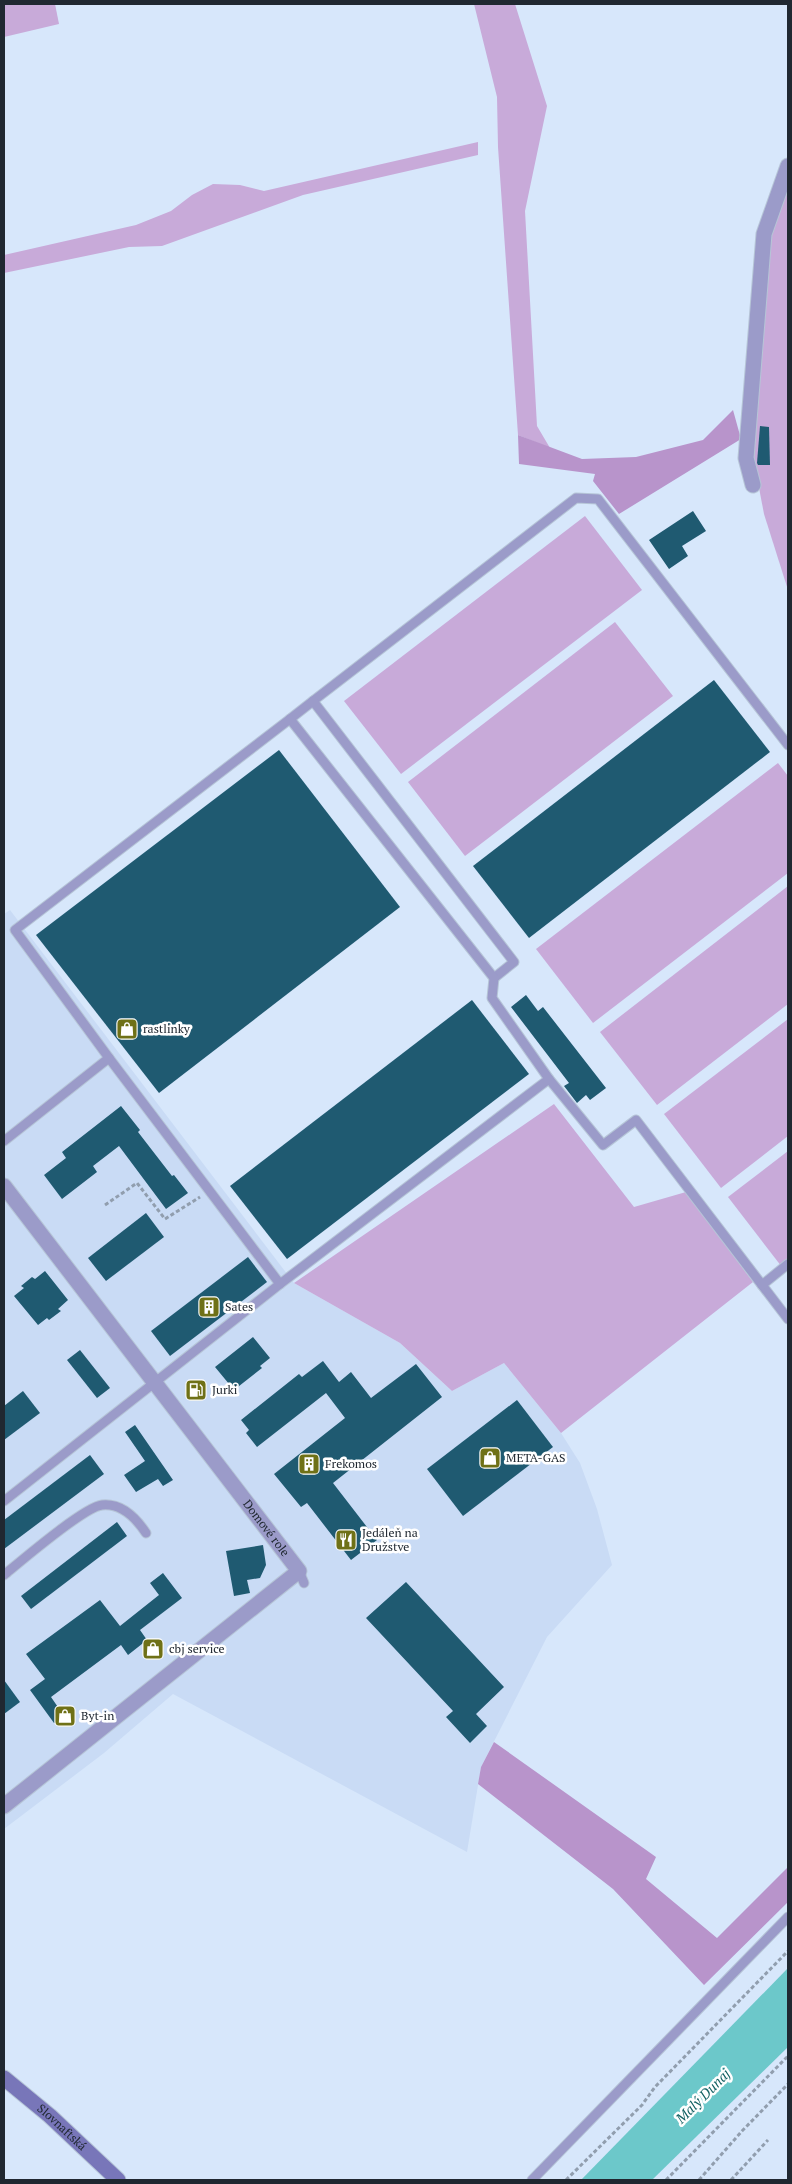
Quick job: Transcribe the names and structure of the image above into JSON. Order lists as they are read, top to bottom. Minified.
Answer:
{"streets":{"main road":["Slovnaftská"],"street":["Domové role"]},"water":["Malý Dunaj"],"places":{"shop":["rastlinky","META-GAS","cbj service","Byt-in"],"building":["Sates","Frekomos"],"fuel station":["Jurki"],"restaurant":["Jedáleň na Družstve"]}}
